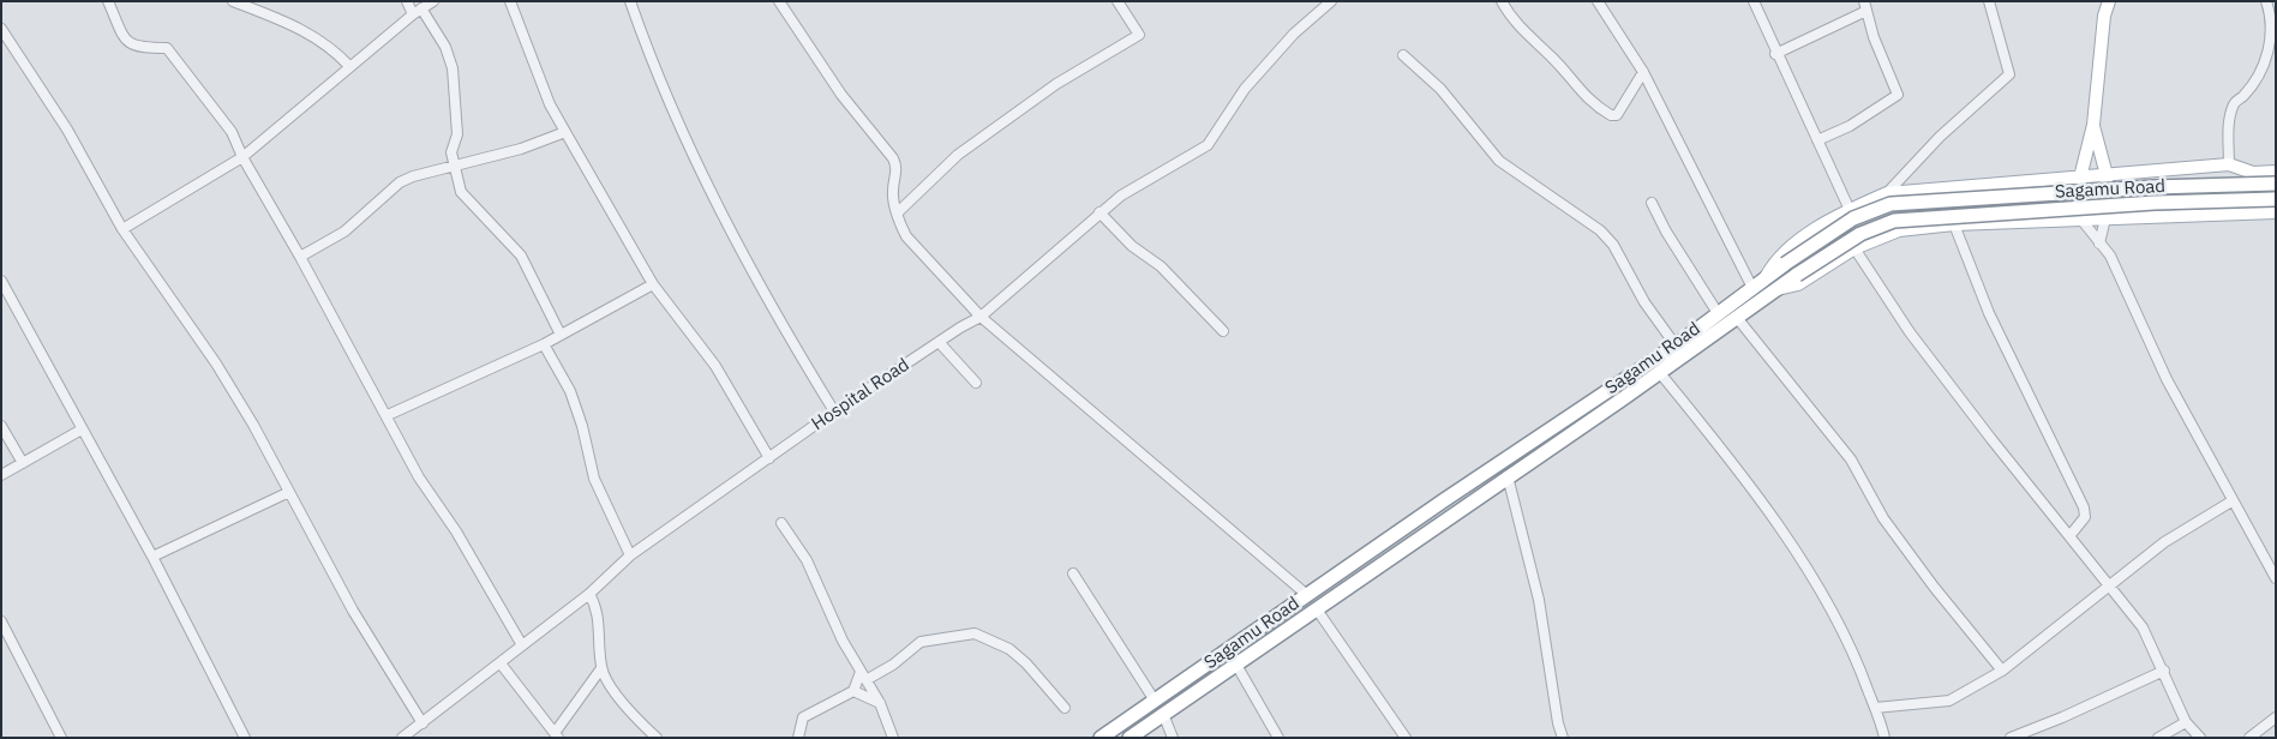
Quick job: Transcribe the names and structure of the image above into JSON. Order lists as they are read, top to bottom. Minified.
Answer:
{"streets":{"highway":["Sagamu Road"],"street":["Hospital Road"]}}
